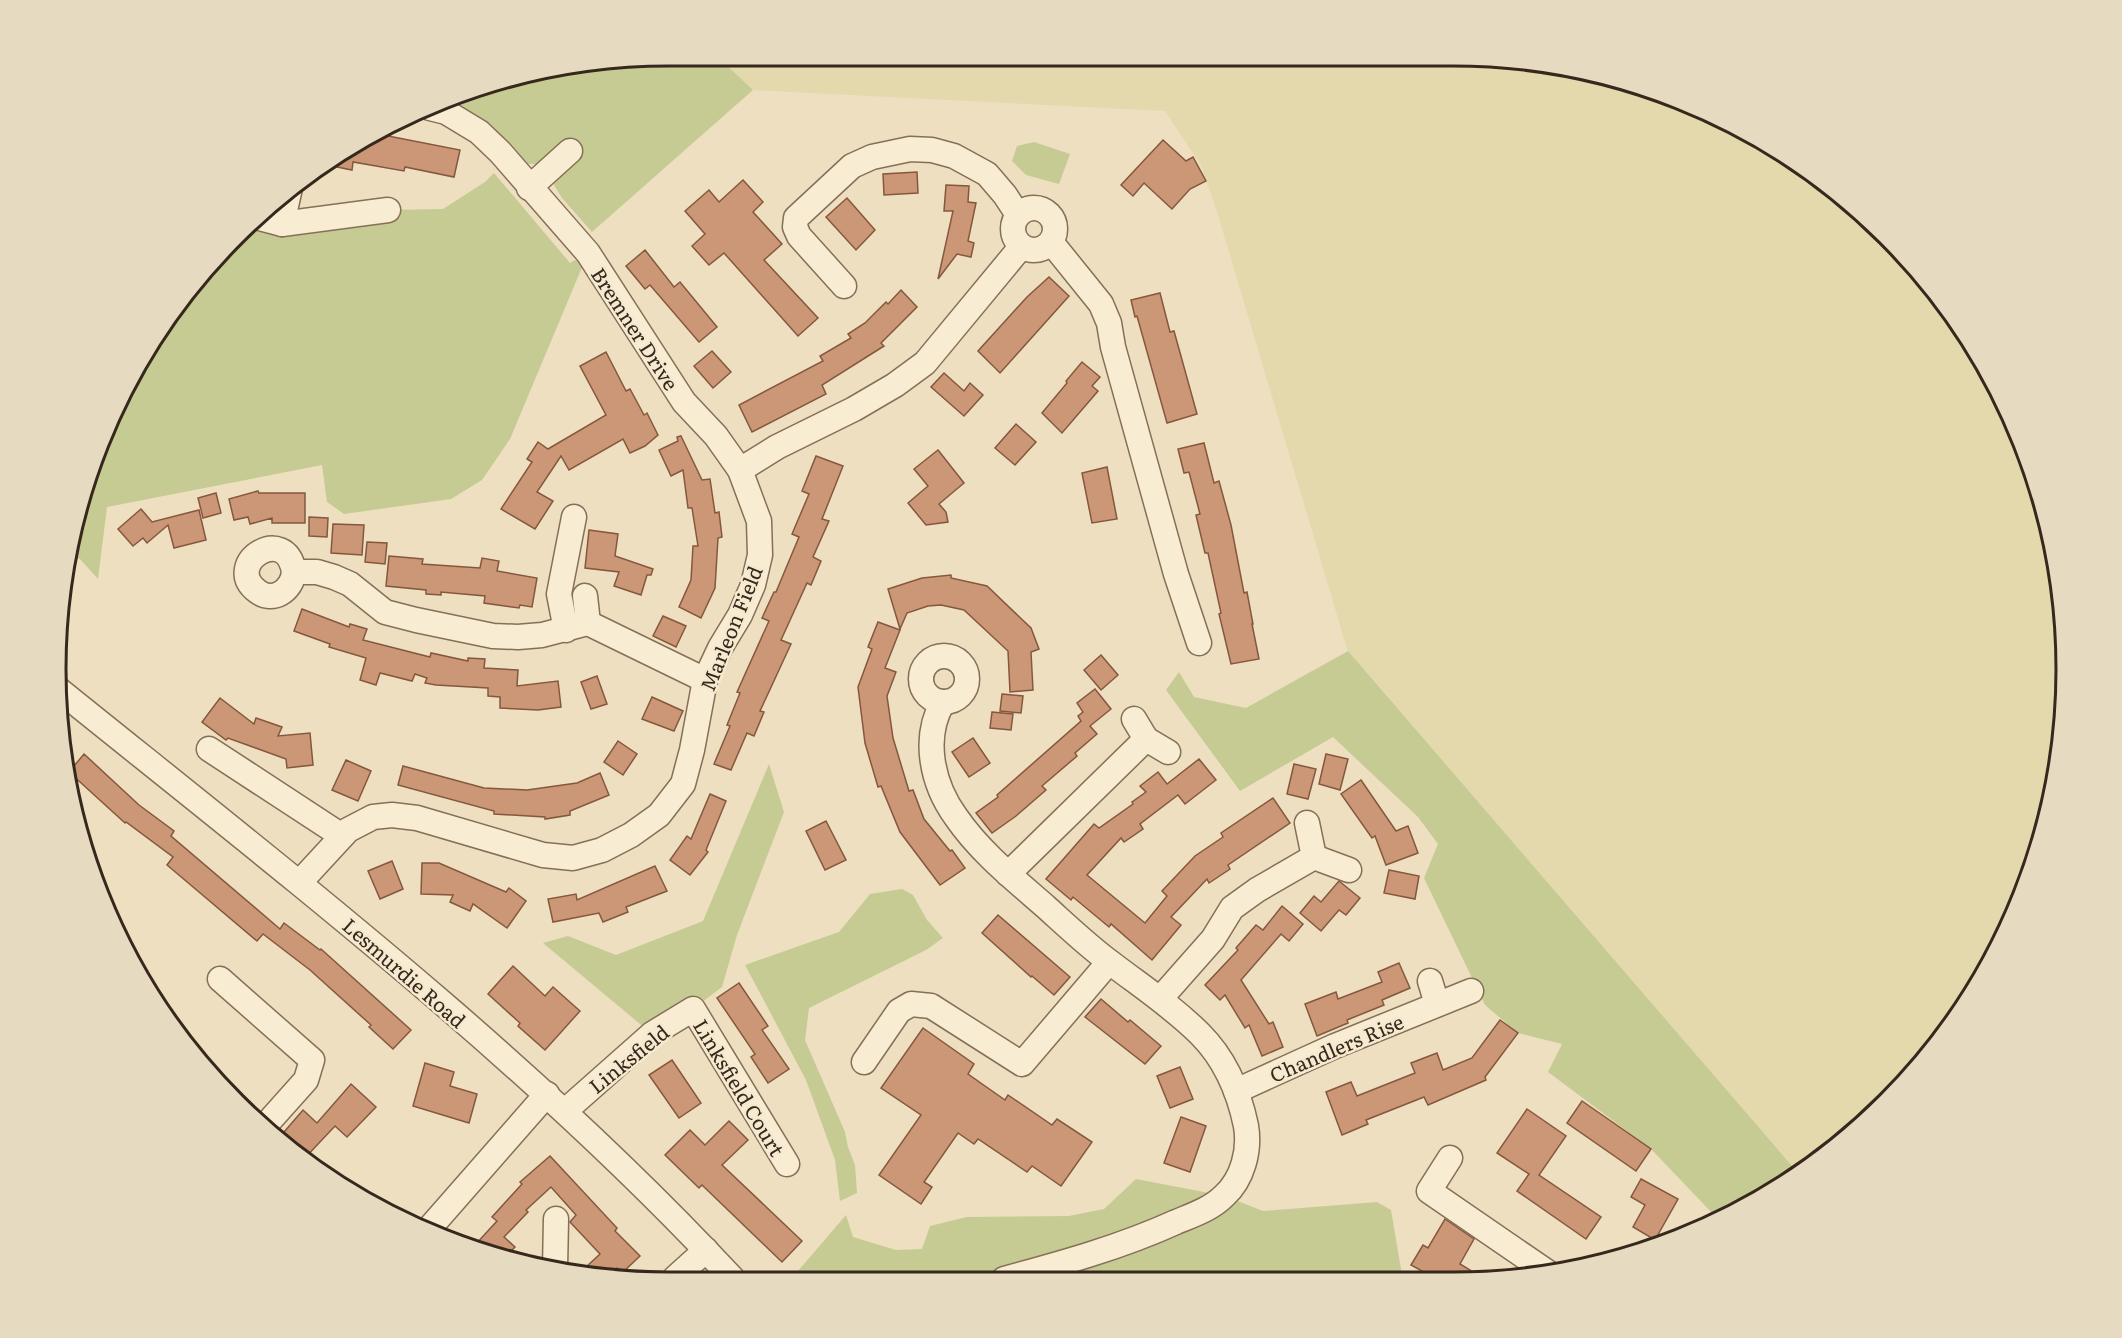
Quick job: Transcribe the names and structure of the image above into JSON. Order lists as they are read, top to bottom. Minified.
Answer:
{"streets":{"street":["Bremner Drive","Marleon Field","Lesmurdie Road","Chandlers Rise","Linksfield","Linksfield Court"]},"crossings":[["Bremner Drive","Marleon Field"],["Marleon Field","Lesmurdie Road"],["Lesmurdie Road","Linksfield"],["Linksfield","Linksfield Court"]]}
